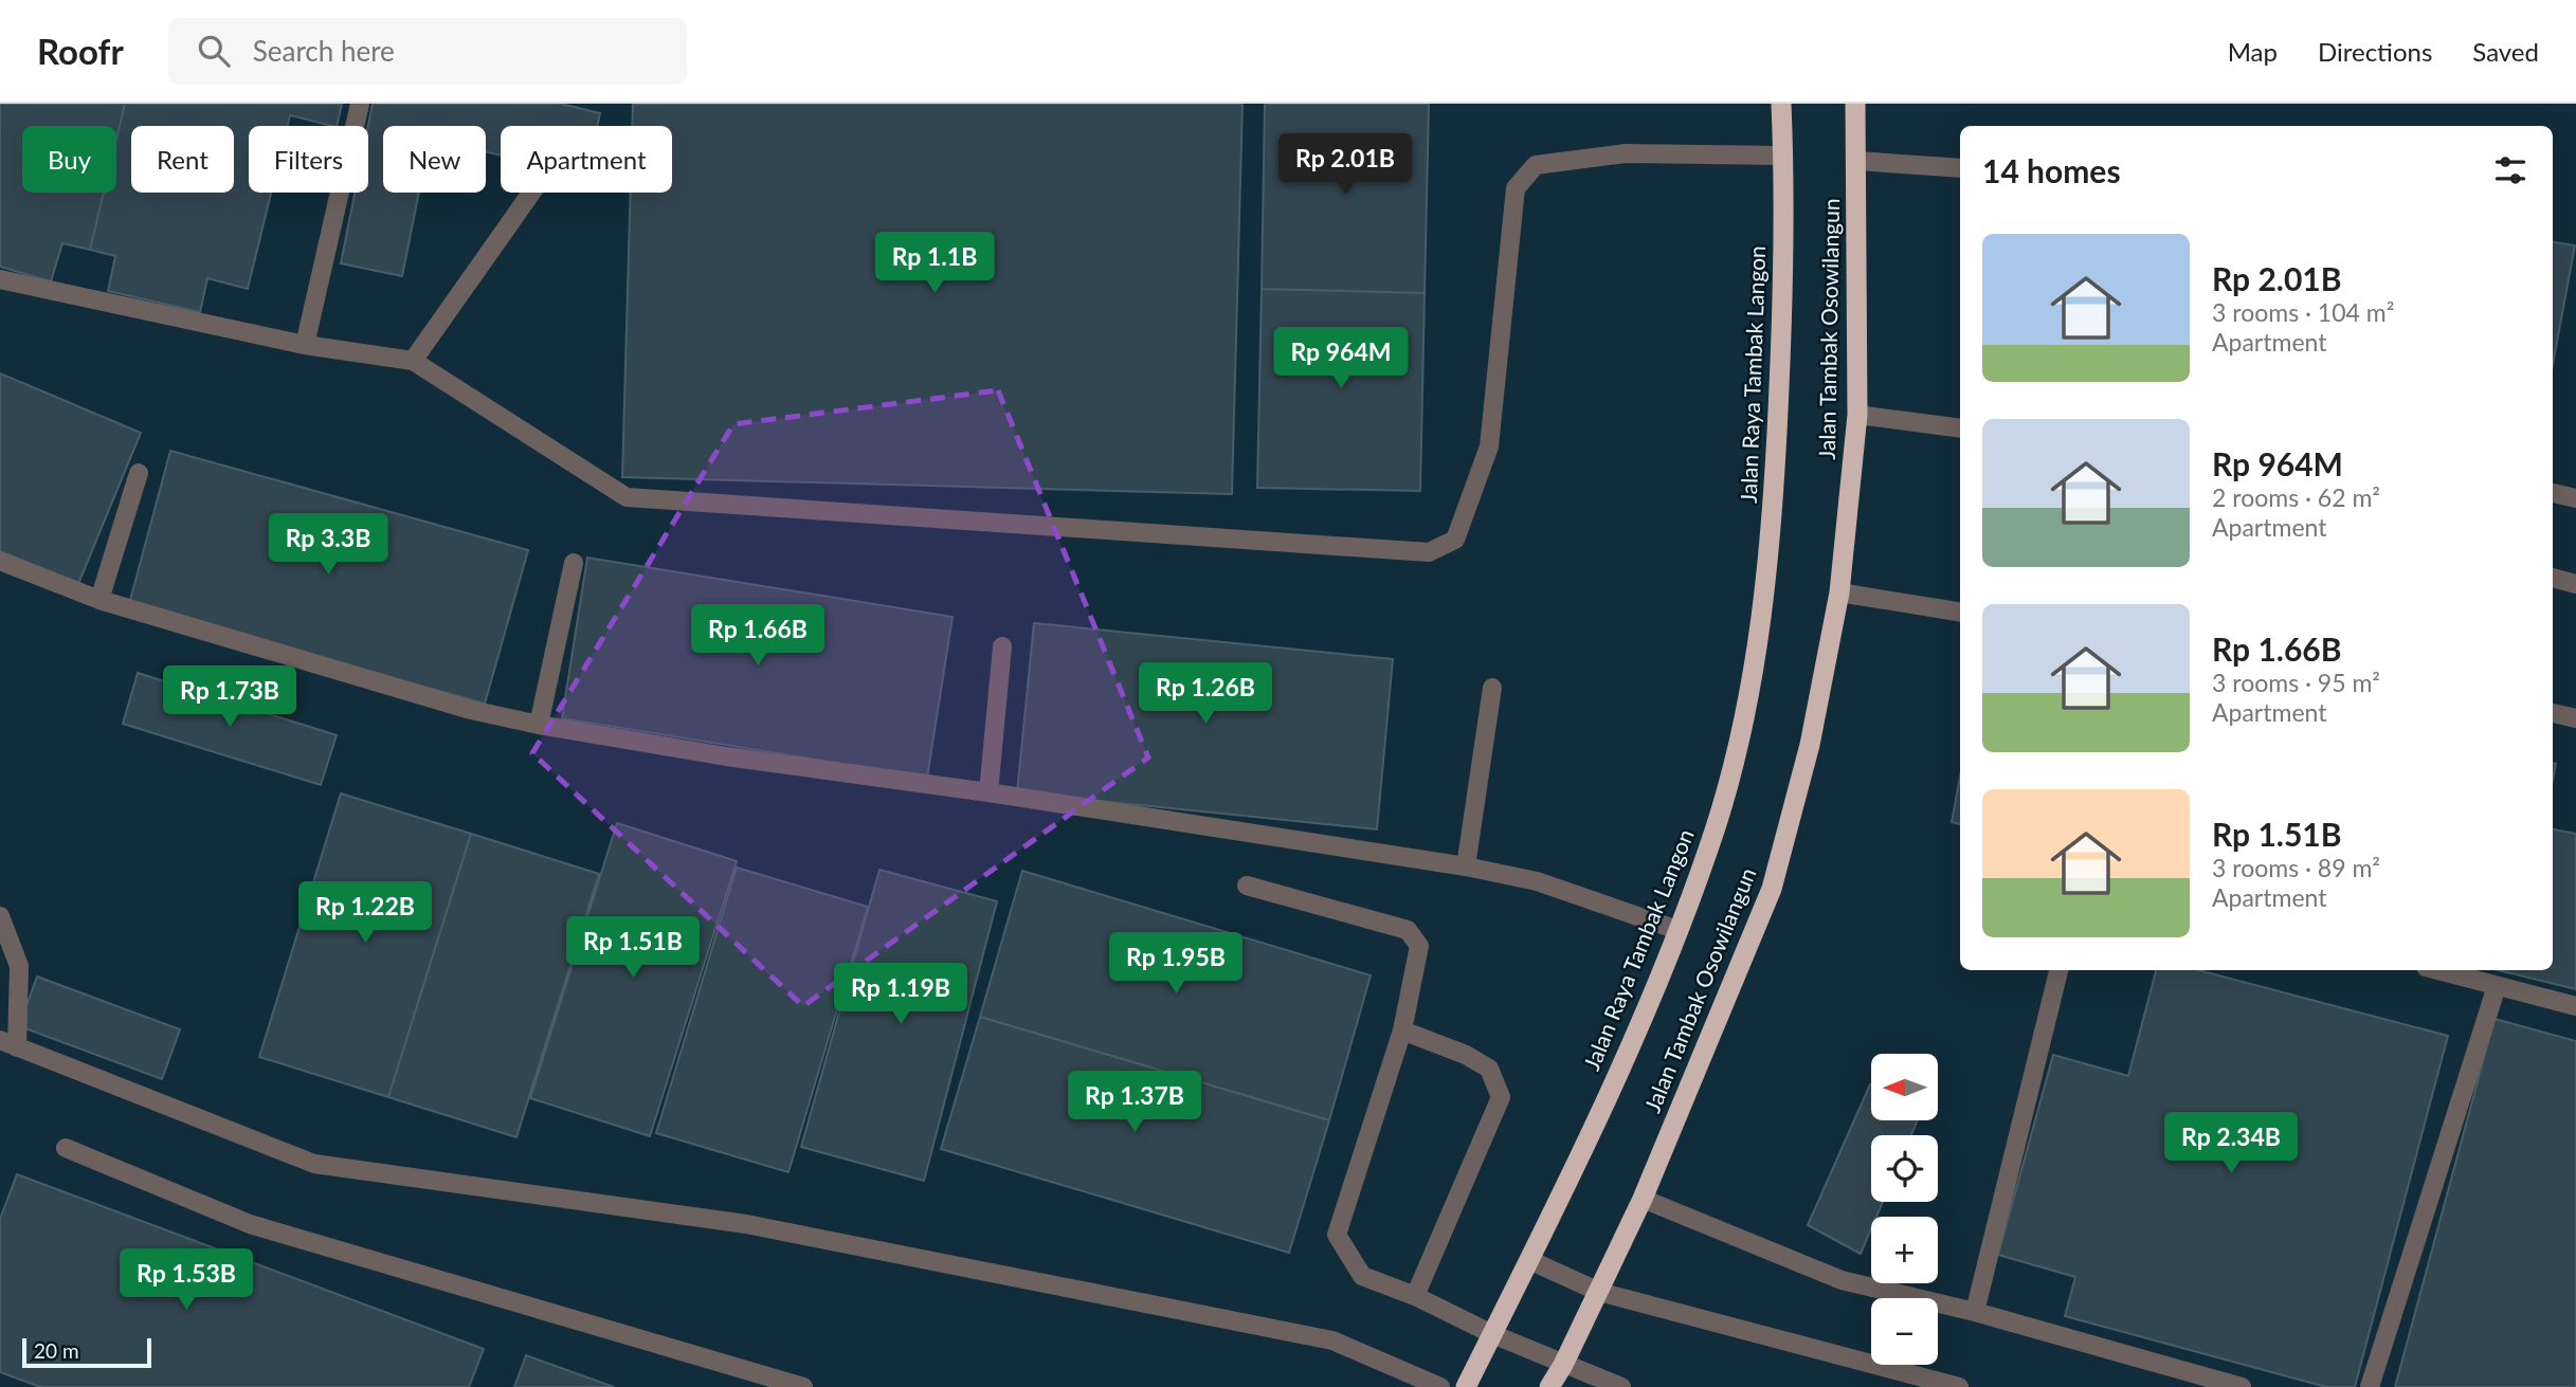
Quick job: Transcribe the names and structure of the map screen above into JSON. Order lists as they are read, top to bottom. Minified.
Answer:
{"streets":{"highway":["Jalan Tambak Osowilangun","Jalan Raya Tambak Langon"]},"scale_bar":"20 m","north":"left","page":{"header":"Roofr","search":"Search here","nav":["Map","Directions","Saved"],"chip":["Buy","Rent","Filters","New","Apartment"],"heading":"14 homes","price":["Rp 2.01B","Rp 1.1B","Rp 964M","Rp 3.3B","Rp 1.66B","Rp 1.26B","Rp 1.73B","Rp 1.22B","Rp 1.51B","Rp 1.95B","Rp 1.19B","Rp 1.37B","Rp 2.34B","Rp 1.53B"],"list":[{"name":"Rp 2.01B","note":"3 rooms · 104 m² · Apartment"},{"name":"Rp 964M","note":"2 rooms · 62 m² · Apartment"},{"name":"Rp 1.66B","note":"3 rooms · 95 m² · Apartment"},{"name":"Rp 1.51B","note":"3 rooms · 89 m² · Apartment"}],"map_buttons":["+","−"],"scale":"20 m"}}
